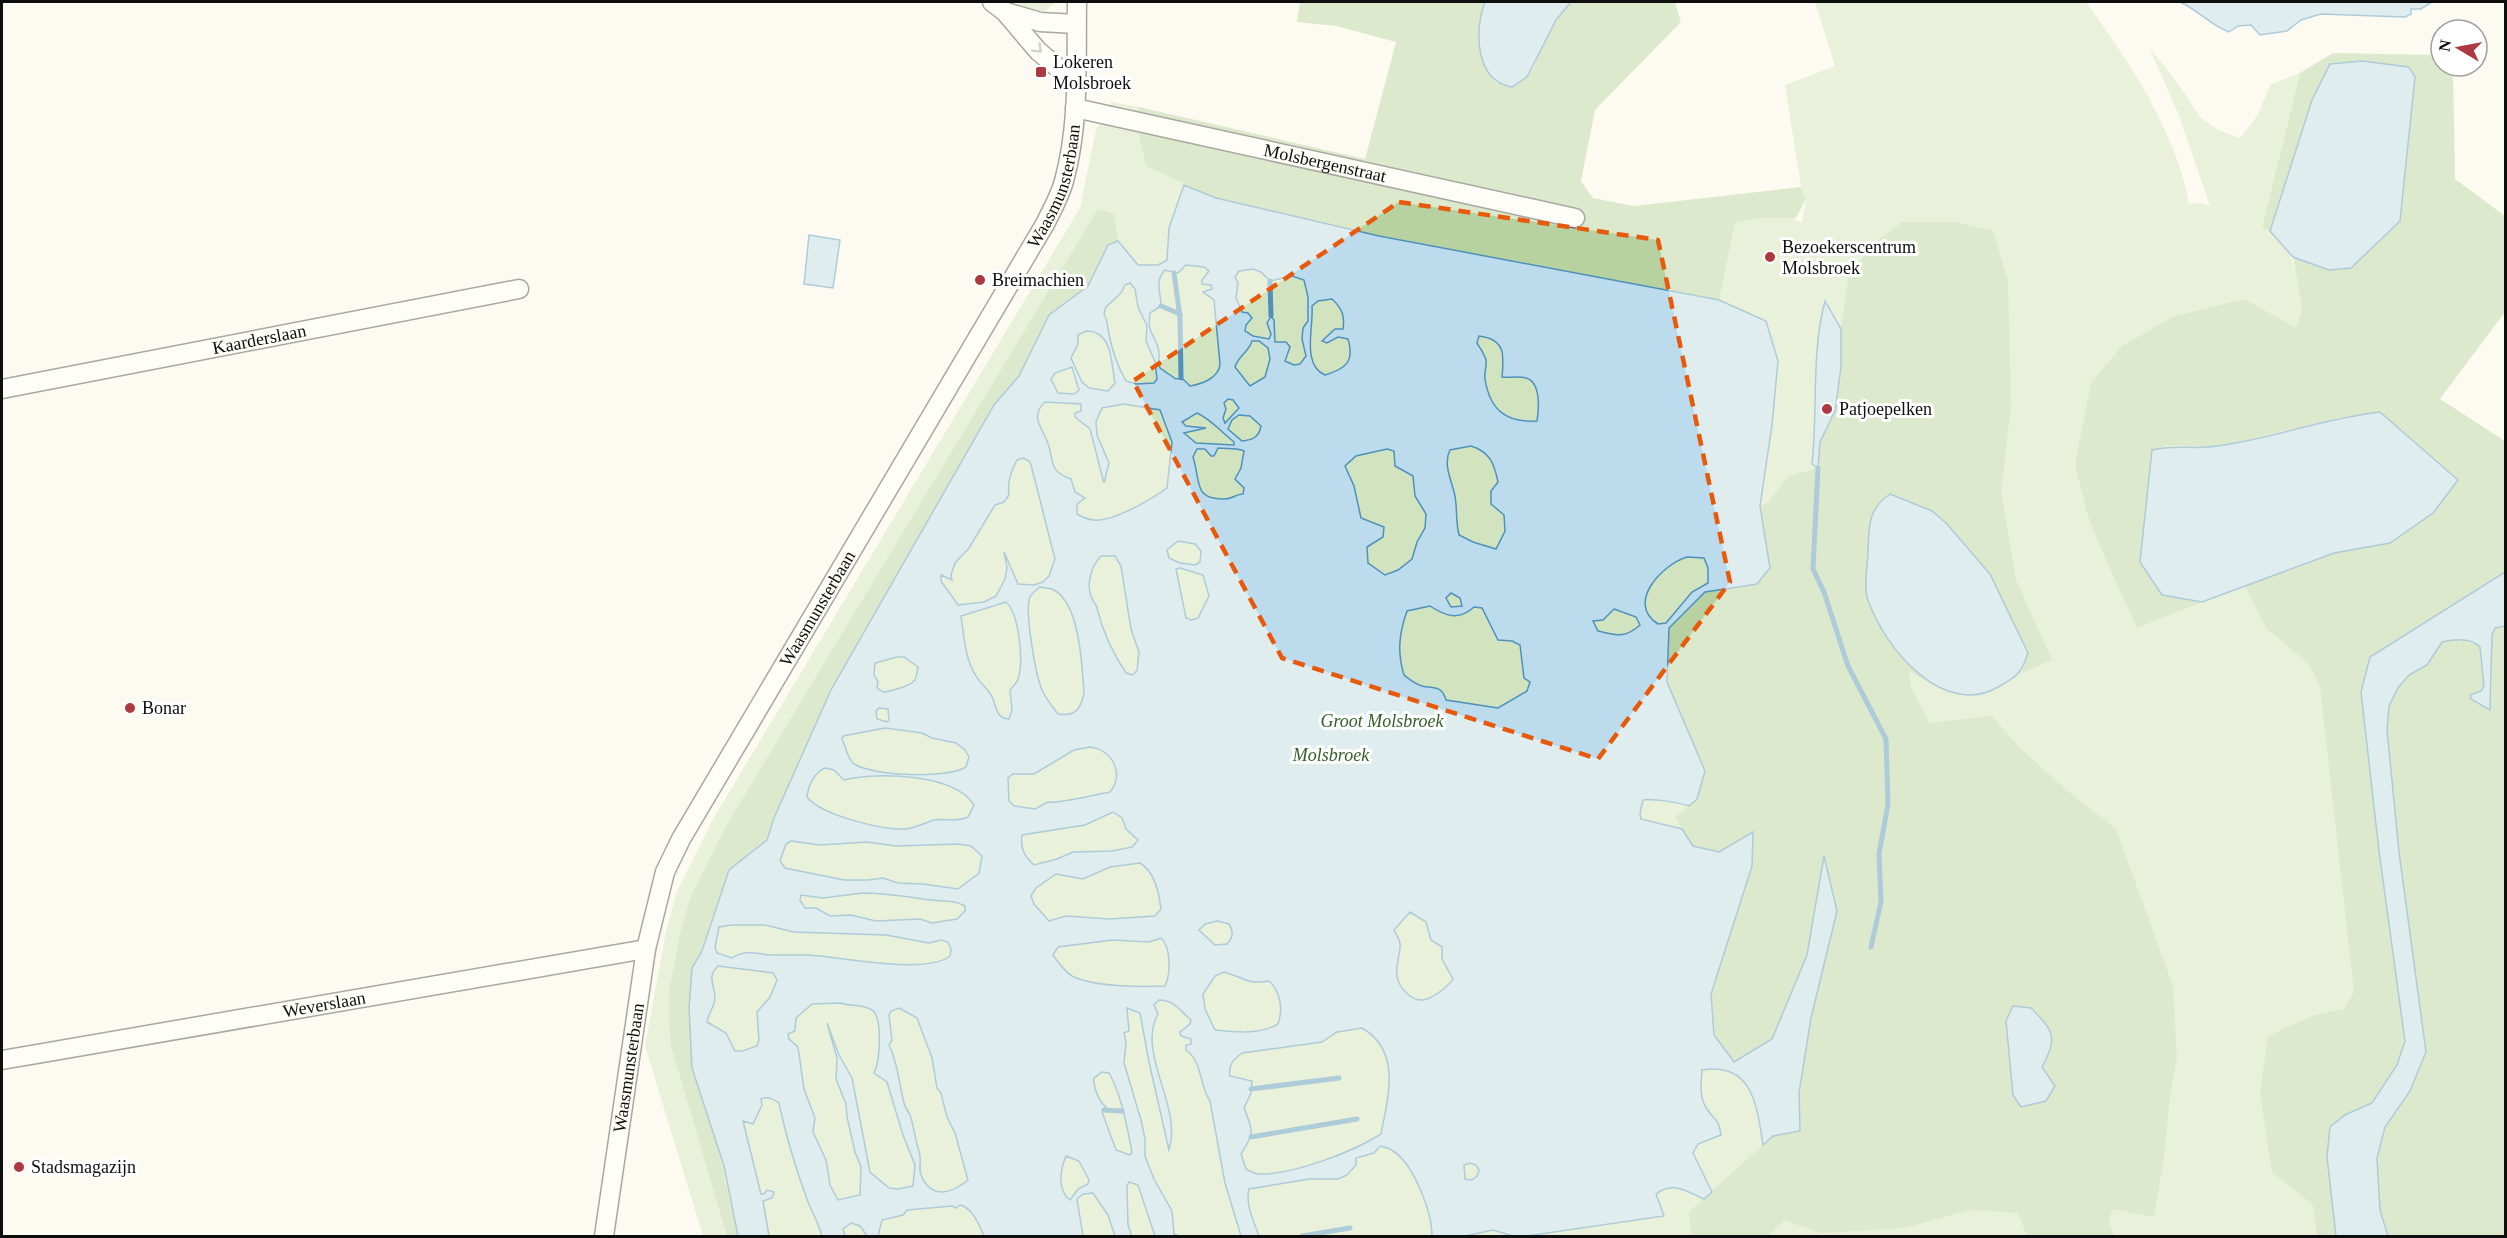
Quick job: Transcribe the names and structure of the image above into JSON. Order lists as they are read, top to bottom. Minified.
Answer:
{"streets":{"street":["Molsbergenstraat","Waasmunsterbaan","Kaarderslaan","Weverslaan"]},"crossings":[["Molsbergenstraat","Waasmunsterbaan"],["Waasmunsterbaan","Weverslaan"]],"parks":["Groot Molsbroek","Molsbroek"],"places":{"transit":["Lokeren Molsbroek"],"other":["Bezoekerscentrum Molsbroek","Breimachien","Patjoepelken","Bonar","Stadsmagazijn"]},"north":"left"}
